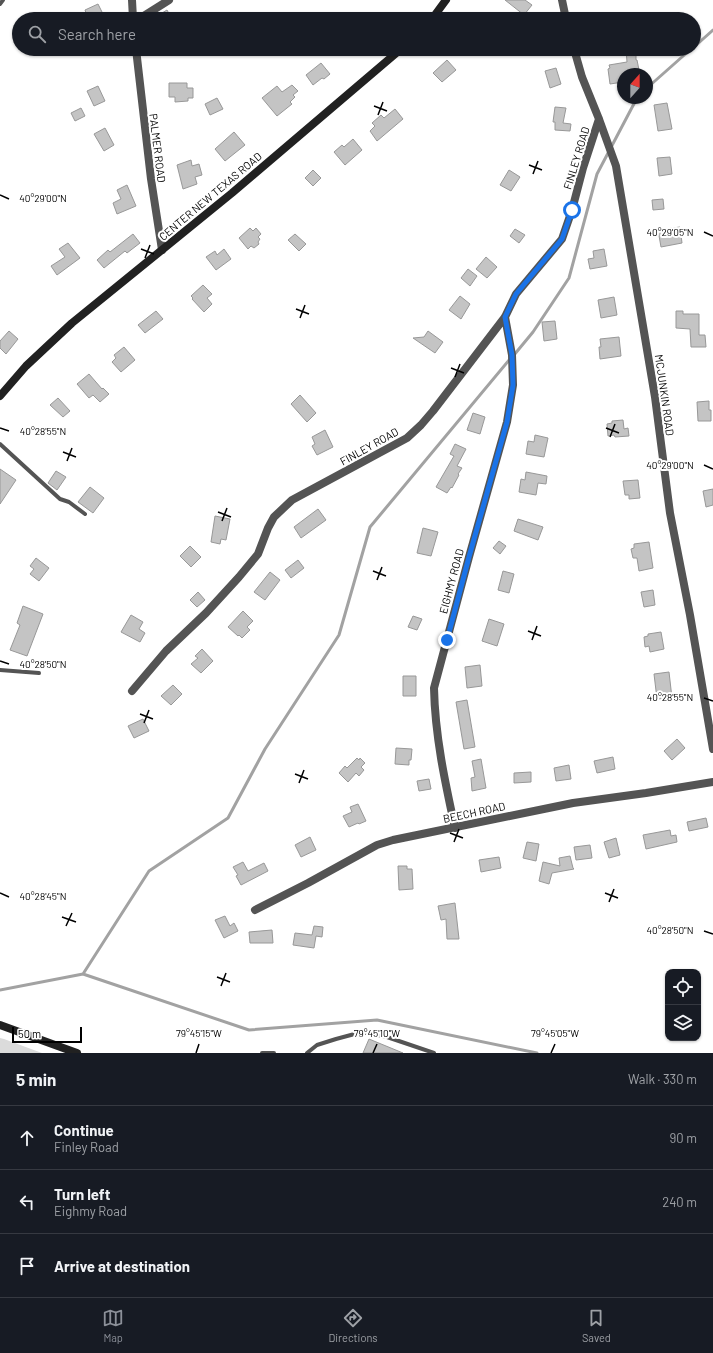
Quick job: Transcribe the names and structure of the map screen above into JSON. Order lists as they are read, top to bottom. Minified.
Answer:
{"streets":{"street":["PALMER ROAD","FINLEY ROAD","CENTER NEW TEXAS ROAD","MCJUNKIN ROAD","EIGHMY ROAD","BEECH ROAD"]},"crossings":[["PALMER ROAD","CENTER NEW TEXAS ROAD"],["FINLEY ROAD","MCJUNKIN ROAD"],["FINLEY ROAD","EIGHMY ROAD"],["EIGHMY ROAD","BEECH ROAD"]],"scale_bar":"50 m","north":"top","page":{"search":"Search here","scale":"50 m","heading":["5 min","Walk · 330 m"],"list":[["Continue","Finley Road","90 m"],["Turn left","Eighmy Road","240 m"],"Arrive at destination"],"nav":["Map","Directions","Saved"]},"coordinates":["40°29'00\"N","40°29'05\"N","40°28'55\"N","40°28'50\"N","40°28'45\"N","79°45'15\"W","79°45'10\"W","79°45'05\"W"]}
